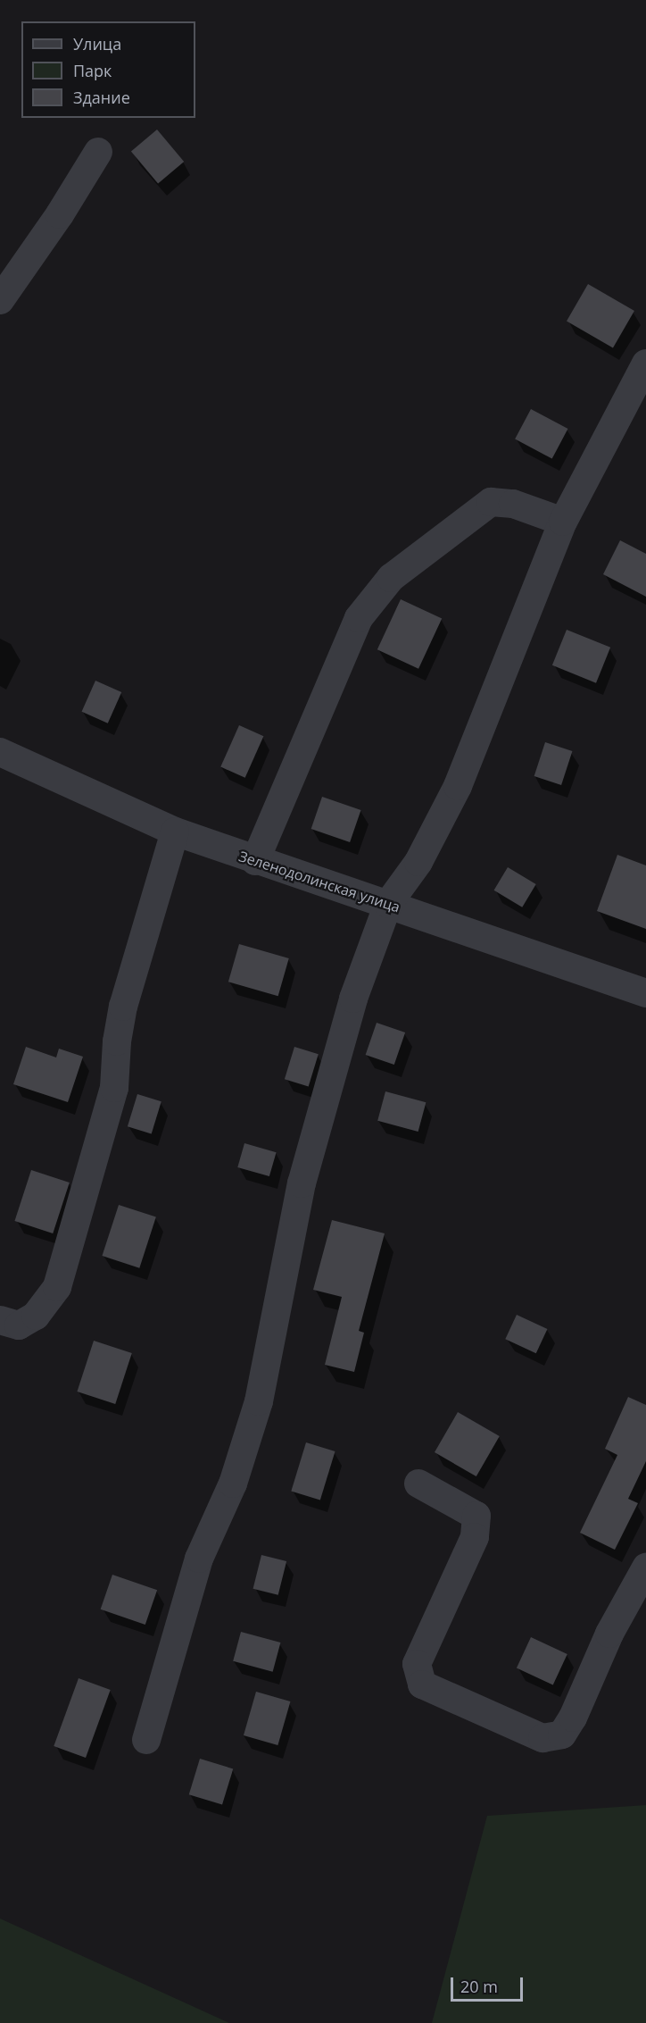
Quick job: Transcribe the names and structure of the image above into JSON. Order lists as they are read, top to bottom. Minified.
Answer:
{"streets":{"street":["Зеленодолинская улица"]},"legend":["Улица","Парк","Здание"],"scale_bar":"20 m"}
